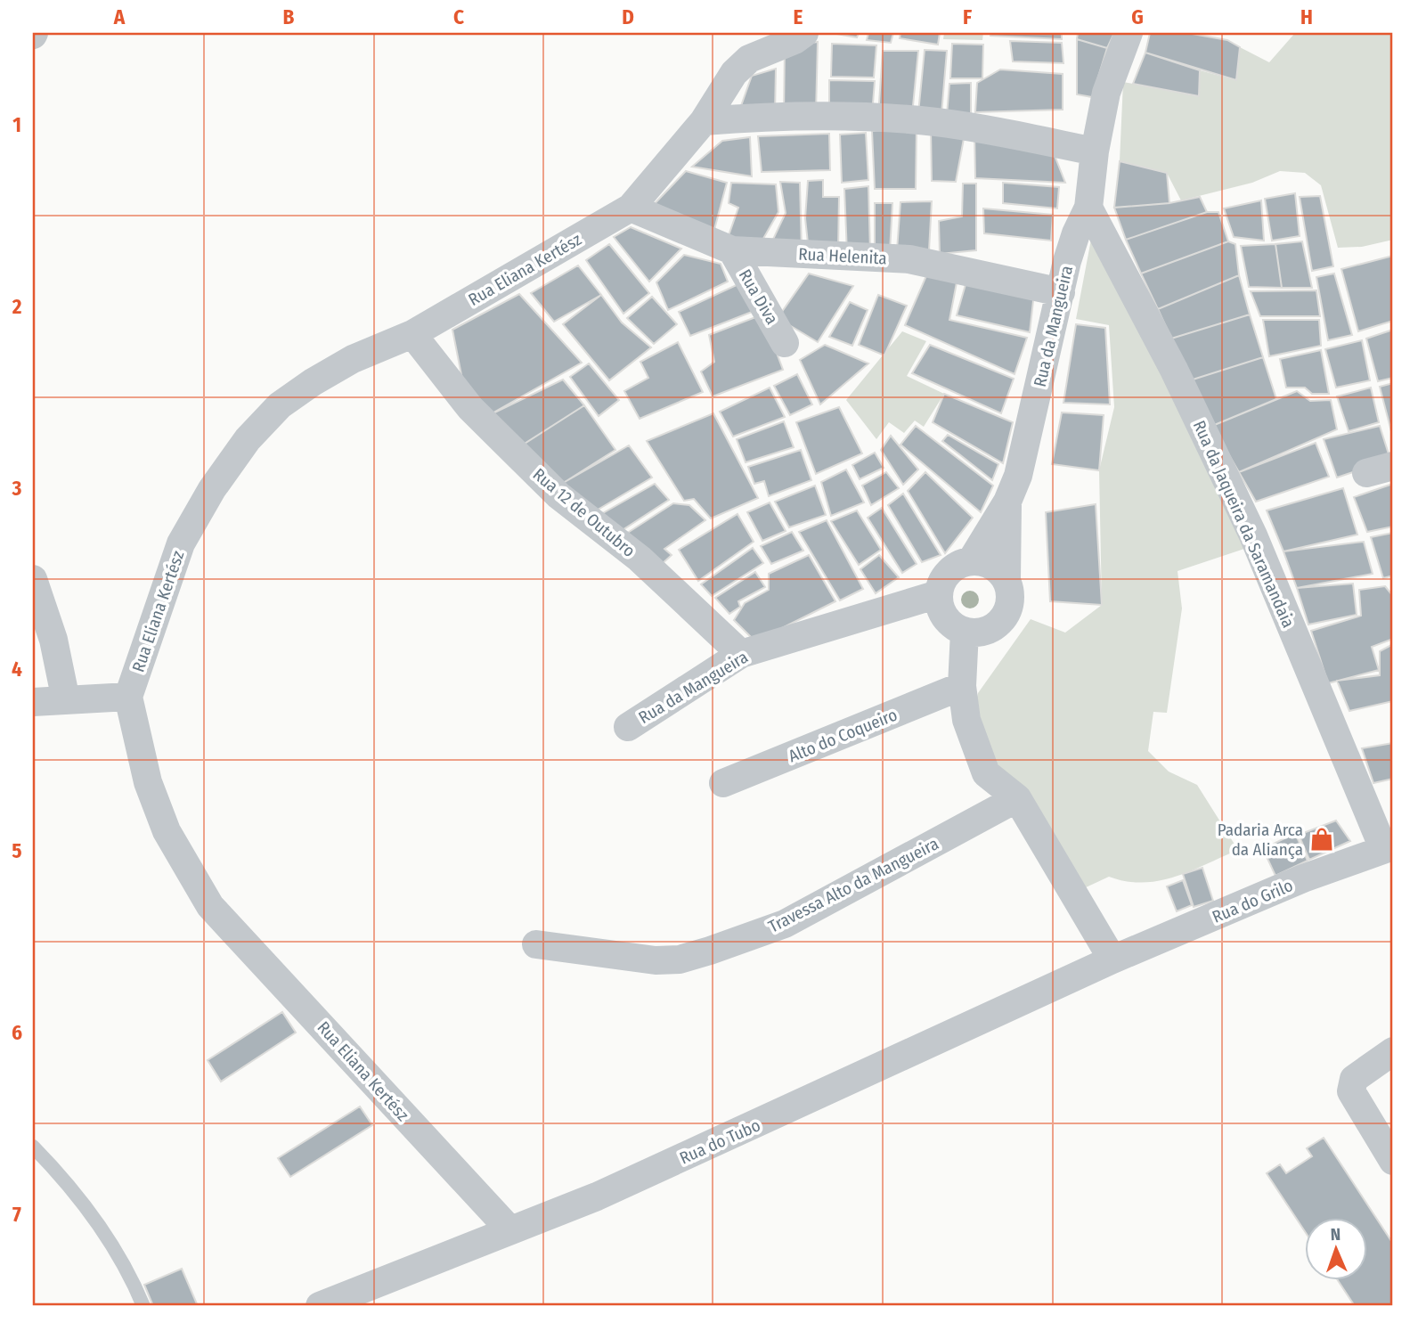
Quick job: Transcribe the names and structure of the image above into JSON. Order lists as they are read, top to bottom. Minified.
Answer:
{"streets":{"street":["Rua Helenita","Rua Eliana Kertész","Rua Diva","Rua da Mangueira","Rua 12 de Outubro","Rua da Jaqueira da Saramandaia","Alto do Coqueiro","Travessa Alto da Mangueira","Rua do Grilo","Rua do Tubo"]},"crossings":[["Rua Helenita","Rua Eliana Kertész"],["Rua Helenita","Rua Diva"],["Rua Helenita","Rua da Mangueira"],["Rua Eliana Kertész","Rua 12 de Outubro"],["Rua Eliana Kertész","Rua do Tubo"],["Rua da Mangueira","Rua 12 de Outubro"],["Rua da Mangueira","Rua da Jaqueira da Saramandaia"],["Rua da Jaqueira da Saramandaia","Rua do Grilo"],["Rua do Grilo","Rua do Tubo"]],"places":{"shop":["Padaria Arca da Aliança"]},"north":"top","grid":{"columns":["A","B","C","D","E","F","G","H"],"rows":["1","2","3","4","5","6","7"]}}
